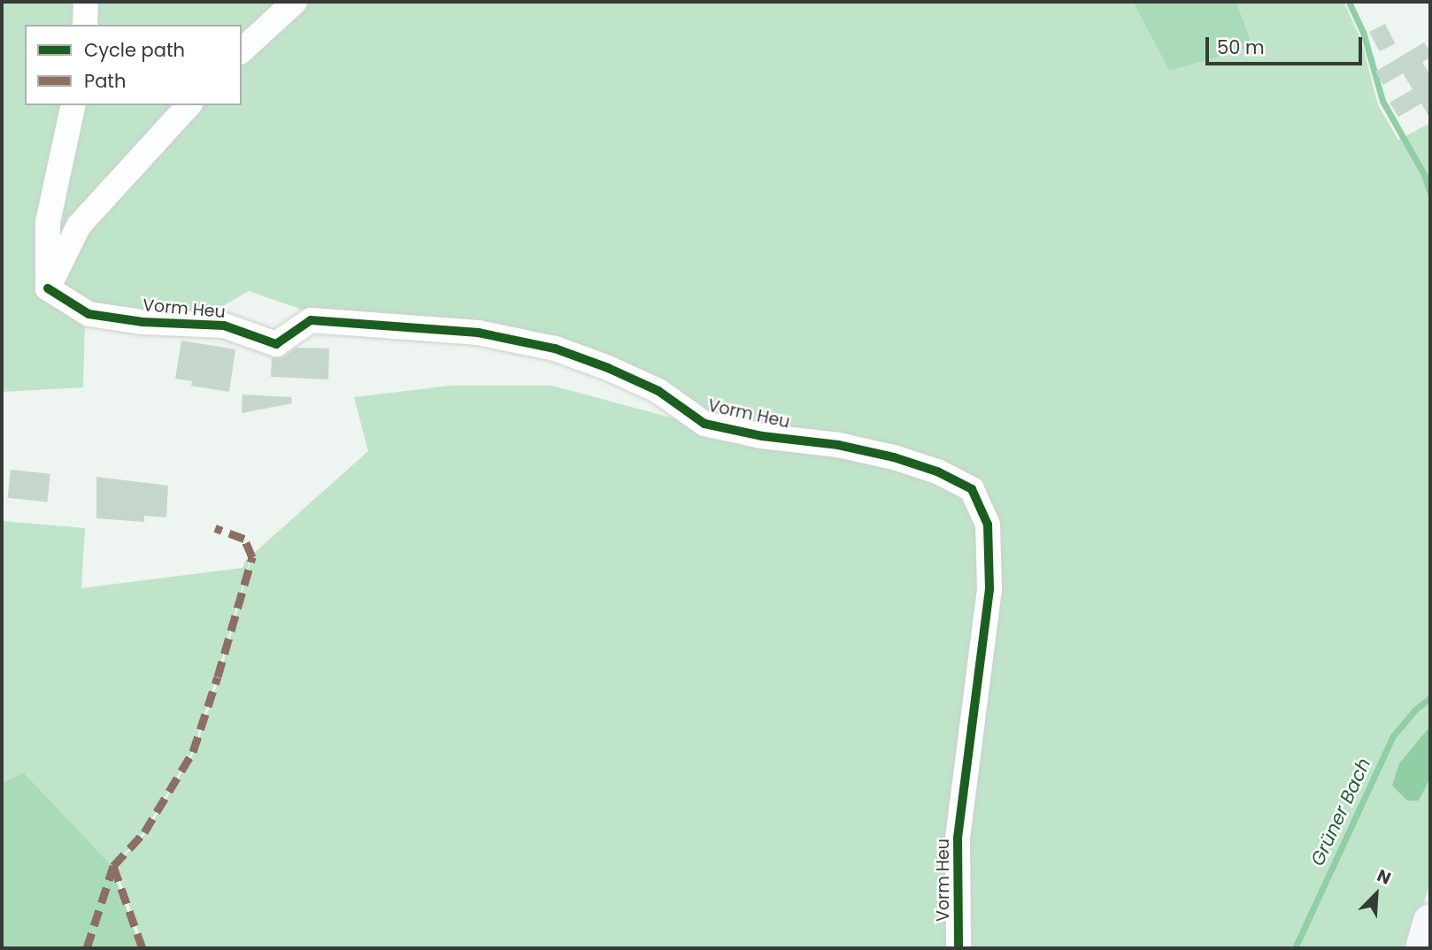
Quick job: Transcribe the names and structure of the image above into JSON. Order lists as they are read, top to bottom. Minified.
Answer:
{"streets":{"street":["Vorm Heu"]},"water":["Grüner Bach"],"legend":["Cycle path","Path"],"scale_bar":"50 m","north":"top right"}
